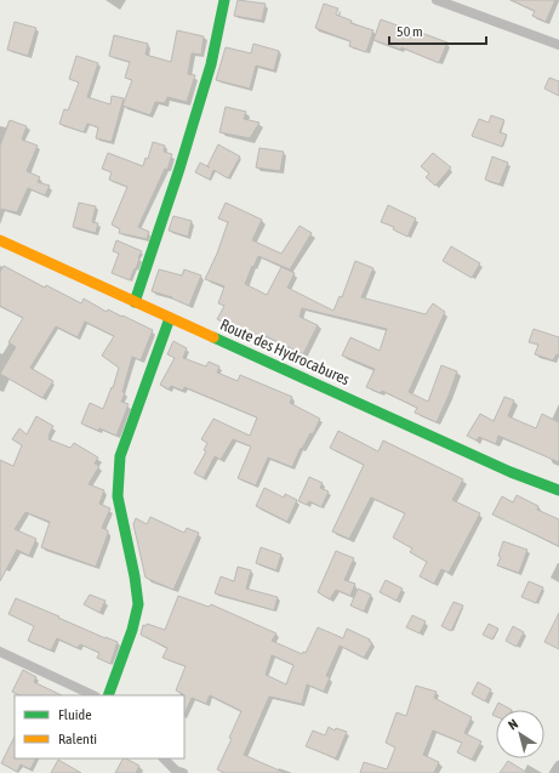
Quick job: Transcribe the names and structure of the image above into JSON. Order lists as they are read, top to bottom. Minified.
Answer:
{"streets":{"street":["Route des Hydrocabures"]},"legend":["Fluide","Ralenti"],"scale_bar":"50 m","north":"top left"}
